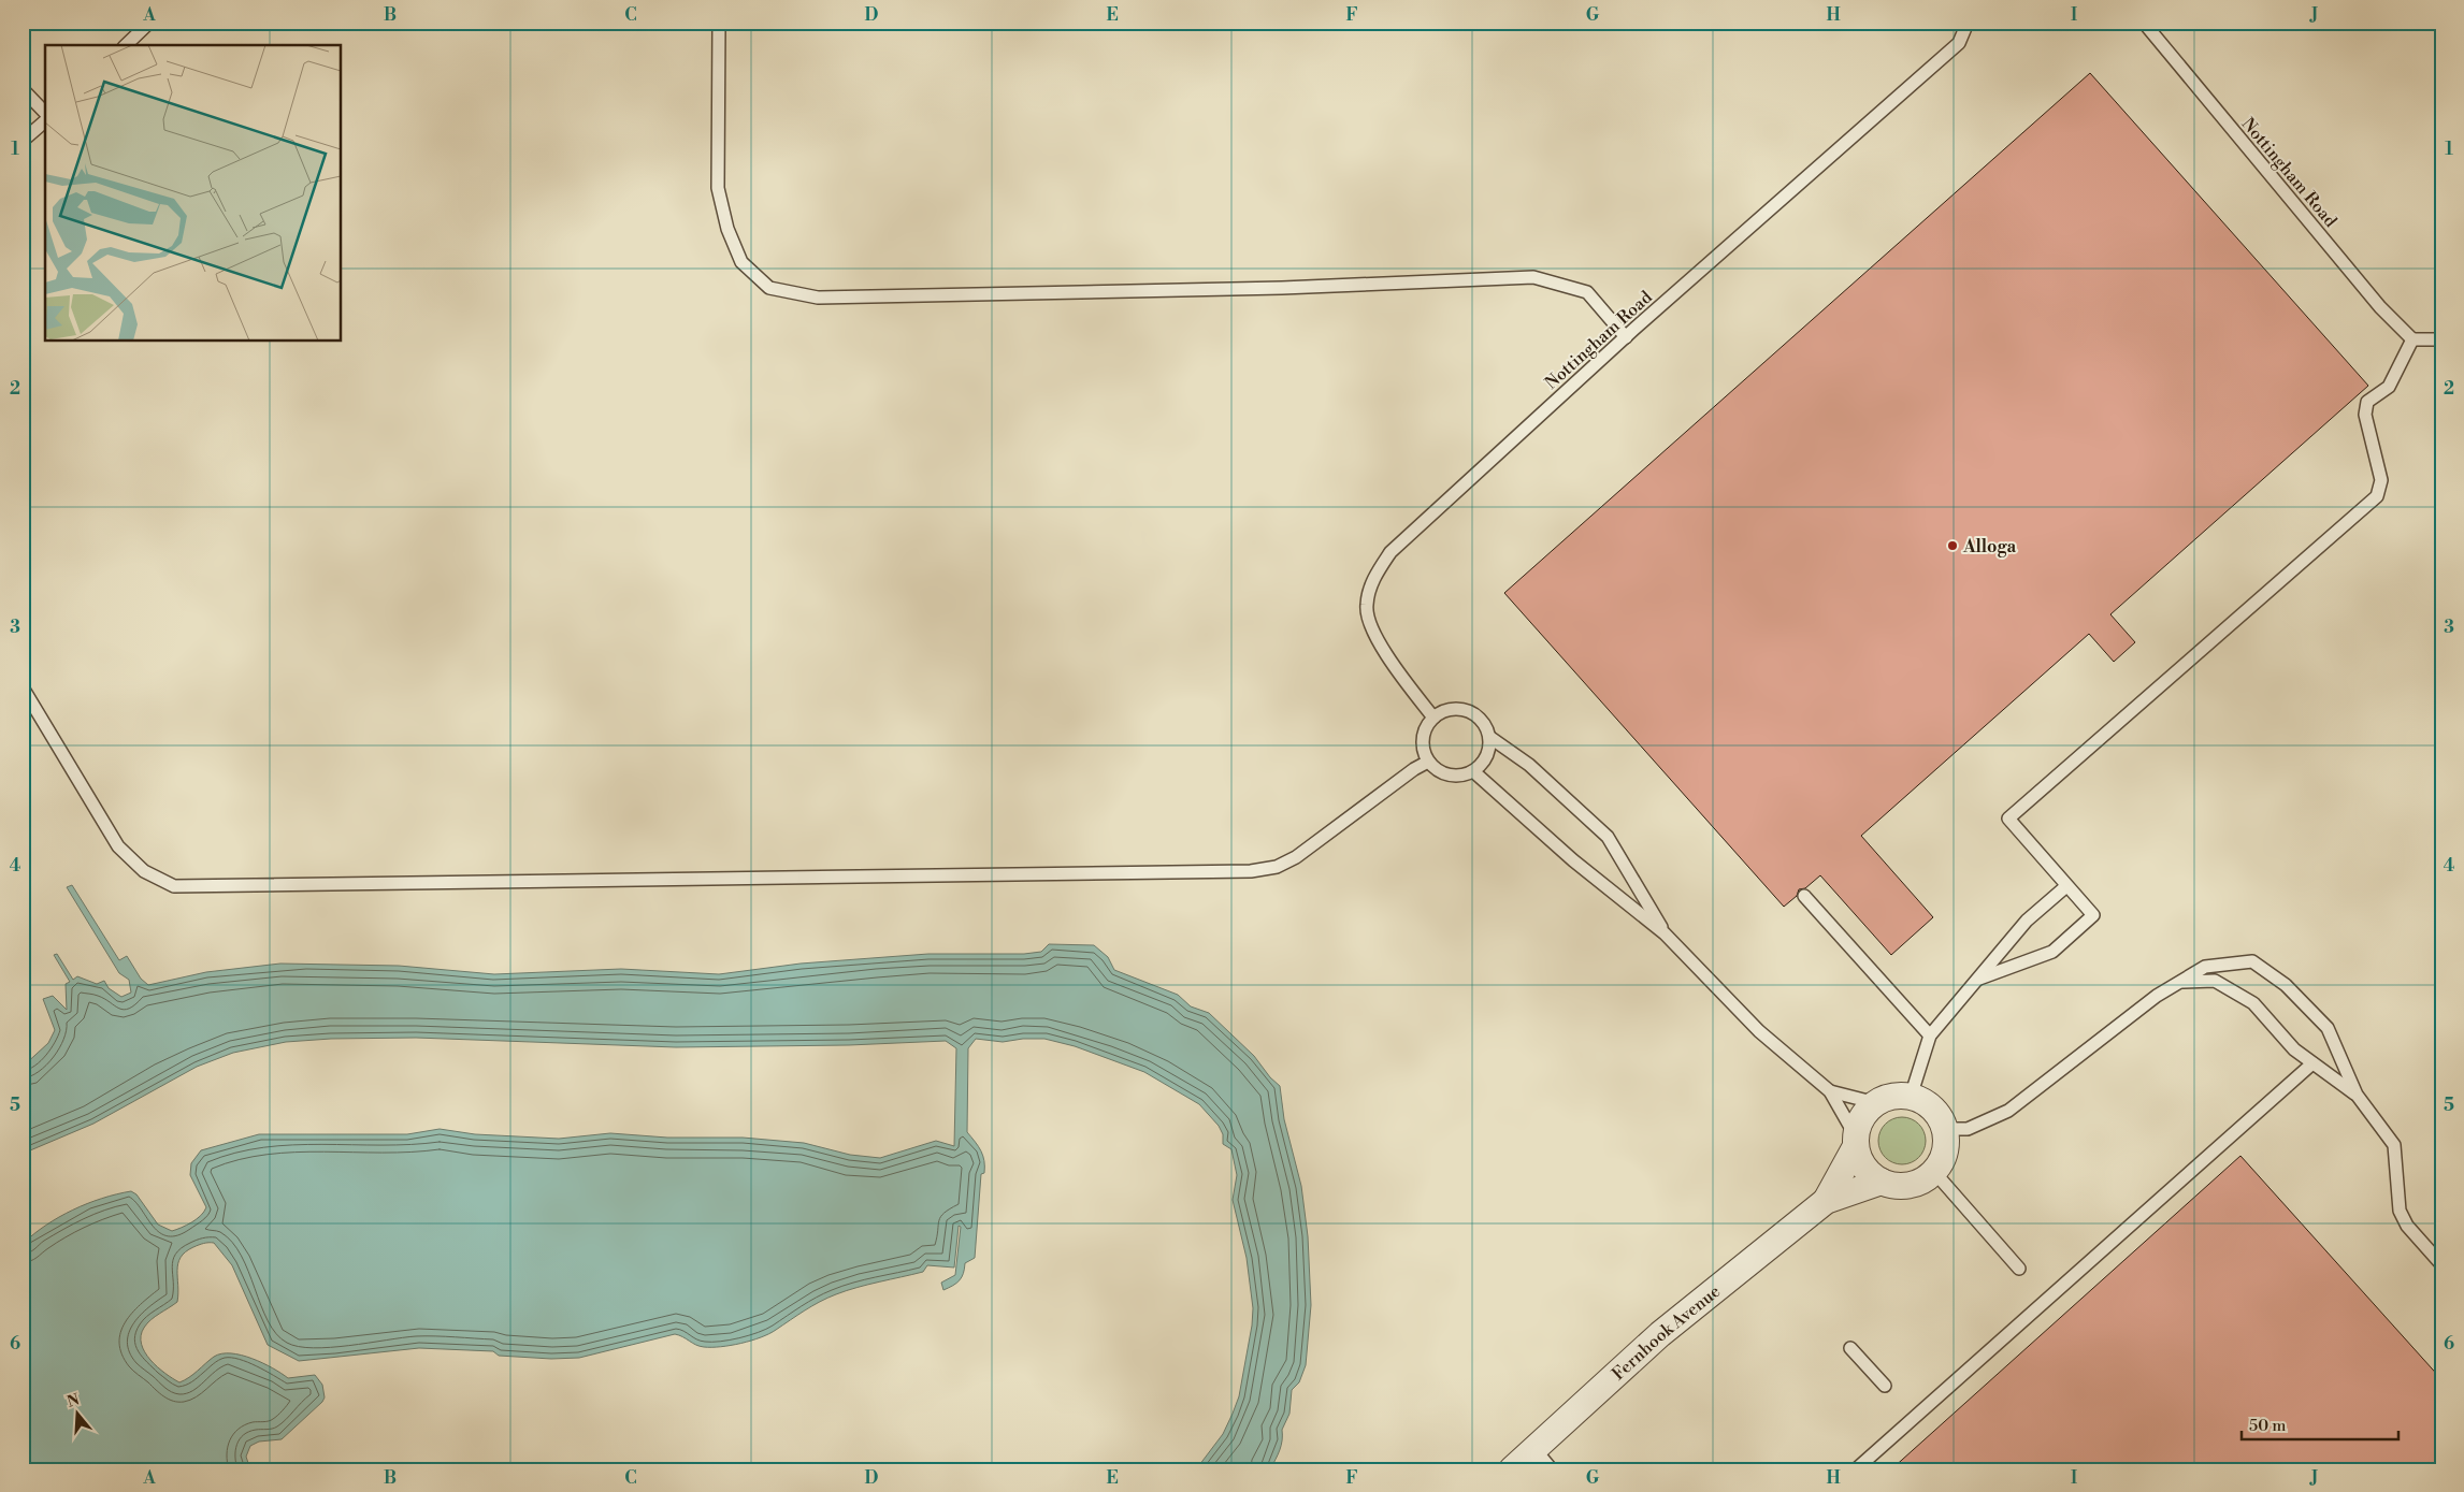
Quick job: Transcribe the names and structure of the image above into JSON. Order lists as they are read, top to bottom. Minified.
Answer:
{"streets":{"street":["Fernhook Avenue"],"lane":["Nottingham Road"]},"places":["Alloga"],"scale_bar":"50 m","north":"top","grid":{"columns":["A","B","C","D","E","F","G","H","I","J"],"rows":["1","2","3","4","5","6"]}}
